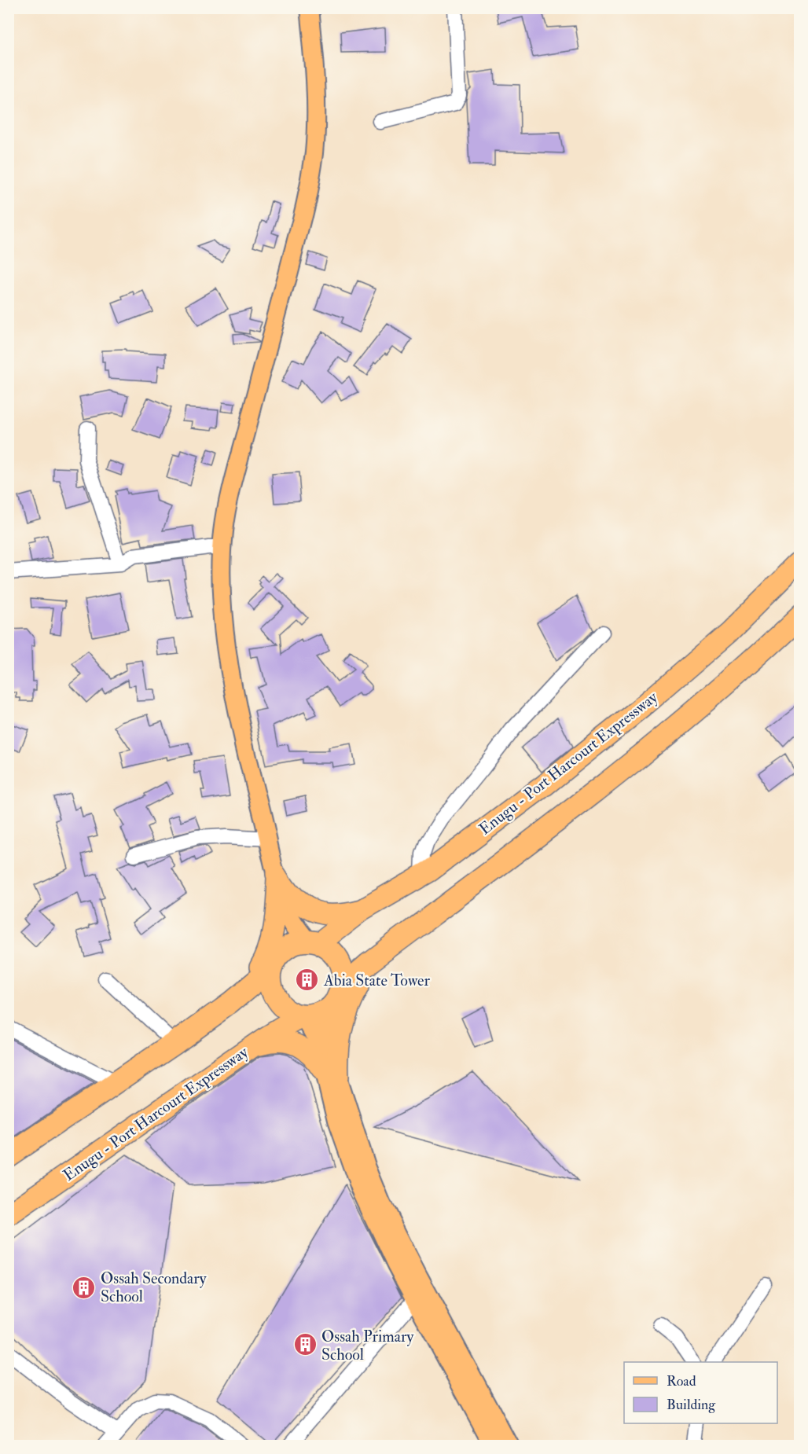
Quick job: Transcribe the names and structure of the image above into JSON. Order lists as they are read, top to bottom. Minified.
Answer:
{"streets":{"highway":["Enugu - Port Harcourt Expressway"]},"places":{"building":["Abia State Tower","Ossah Secondary School","Ossah Primary School"]},"legend":["Road","Building"]}
